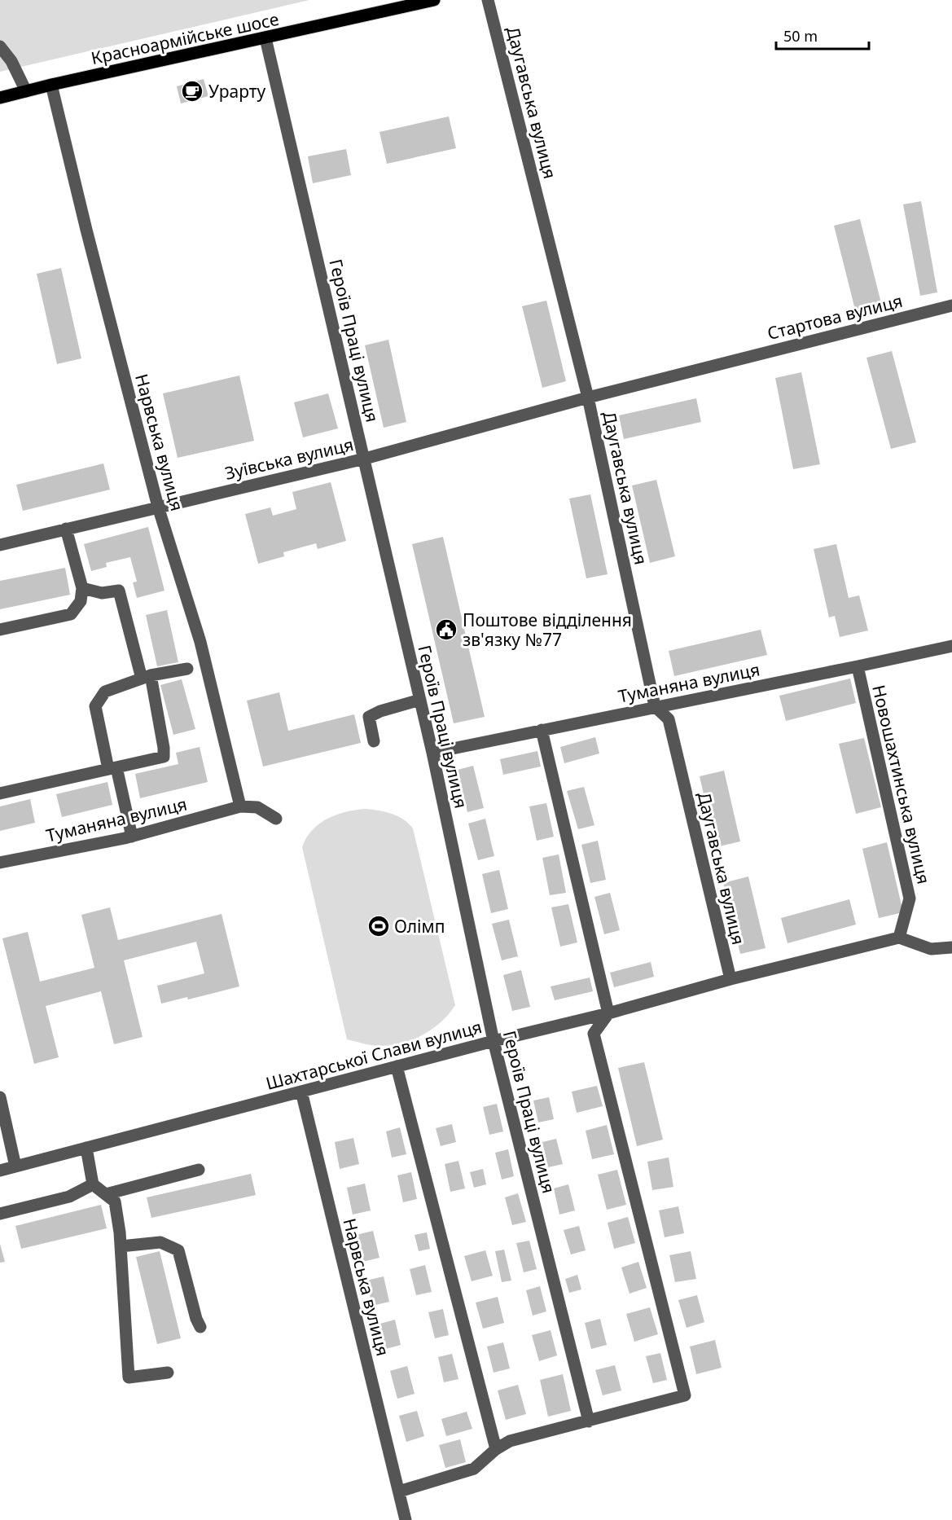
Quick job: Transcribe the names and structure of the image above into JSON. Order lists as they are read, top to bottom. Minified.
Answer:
{"streets":{"main road":["Красноармійське шосе"],"street":["Даугавська вулиця","Стартова вулиця","Героїв Праці вулиця","Нарвська вулиця","Зуївська вулиця","Туманяна вулиця","Новошахтинська вулиця","Шахтарської Слави вулиця"]},"crossings":[["Красноармійське шосе","Героїв Праці вулиця"],["Красноармійське шосе","Нарвська вулиця"],["Даугавська вулиця","Зуївська вулиця"],["Даугавська вулиця","Туманяна вулиця"],["Даугавська вулиця","Шахтарської Слави вулиця"],["Стартова вулиця","Зуївська вулиця"],["Героїв Праці вулиця","Зуївська вулиця"],["Героїв Праці вулиця","Туманяна вулиця"],["Героїв Праці вулиця","Шахтарської Слави вулиця"],["Нарвська вулиця","Зуївська вулиця"],["Нарвська вулиця","Туманяна вулиця"],["Нарвська вулиця","Шахтарської Слави вулиця"],["Туманяна вулиця","Новошахтинська вулиця"],["Новошахтинська вулиця","Шахтарської Слави вулиця"]],"places":{"cafe":["Урарту"],"public building":["Поштове відділення зв'язку №77"],"sports":["Олімп"]},"scale_bar":"50 m"}
